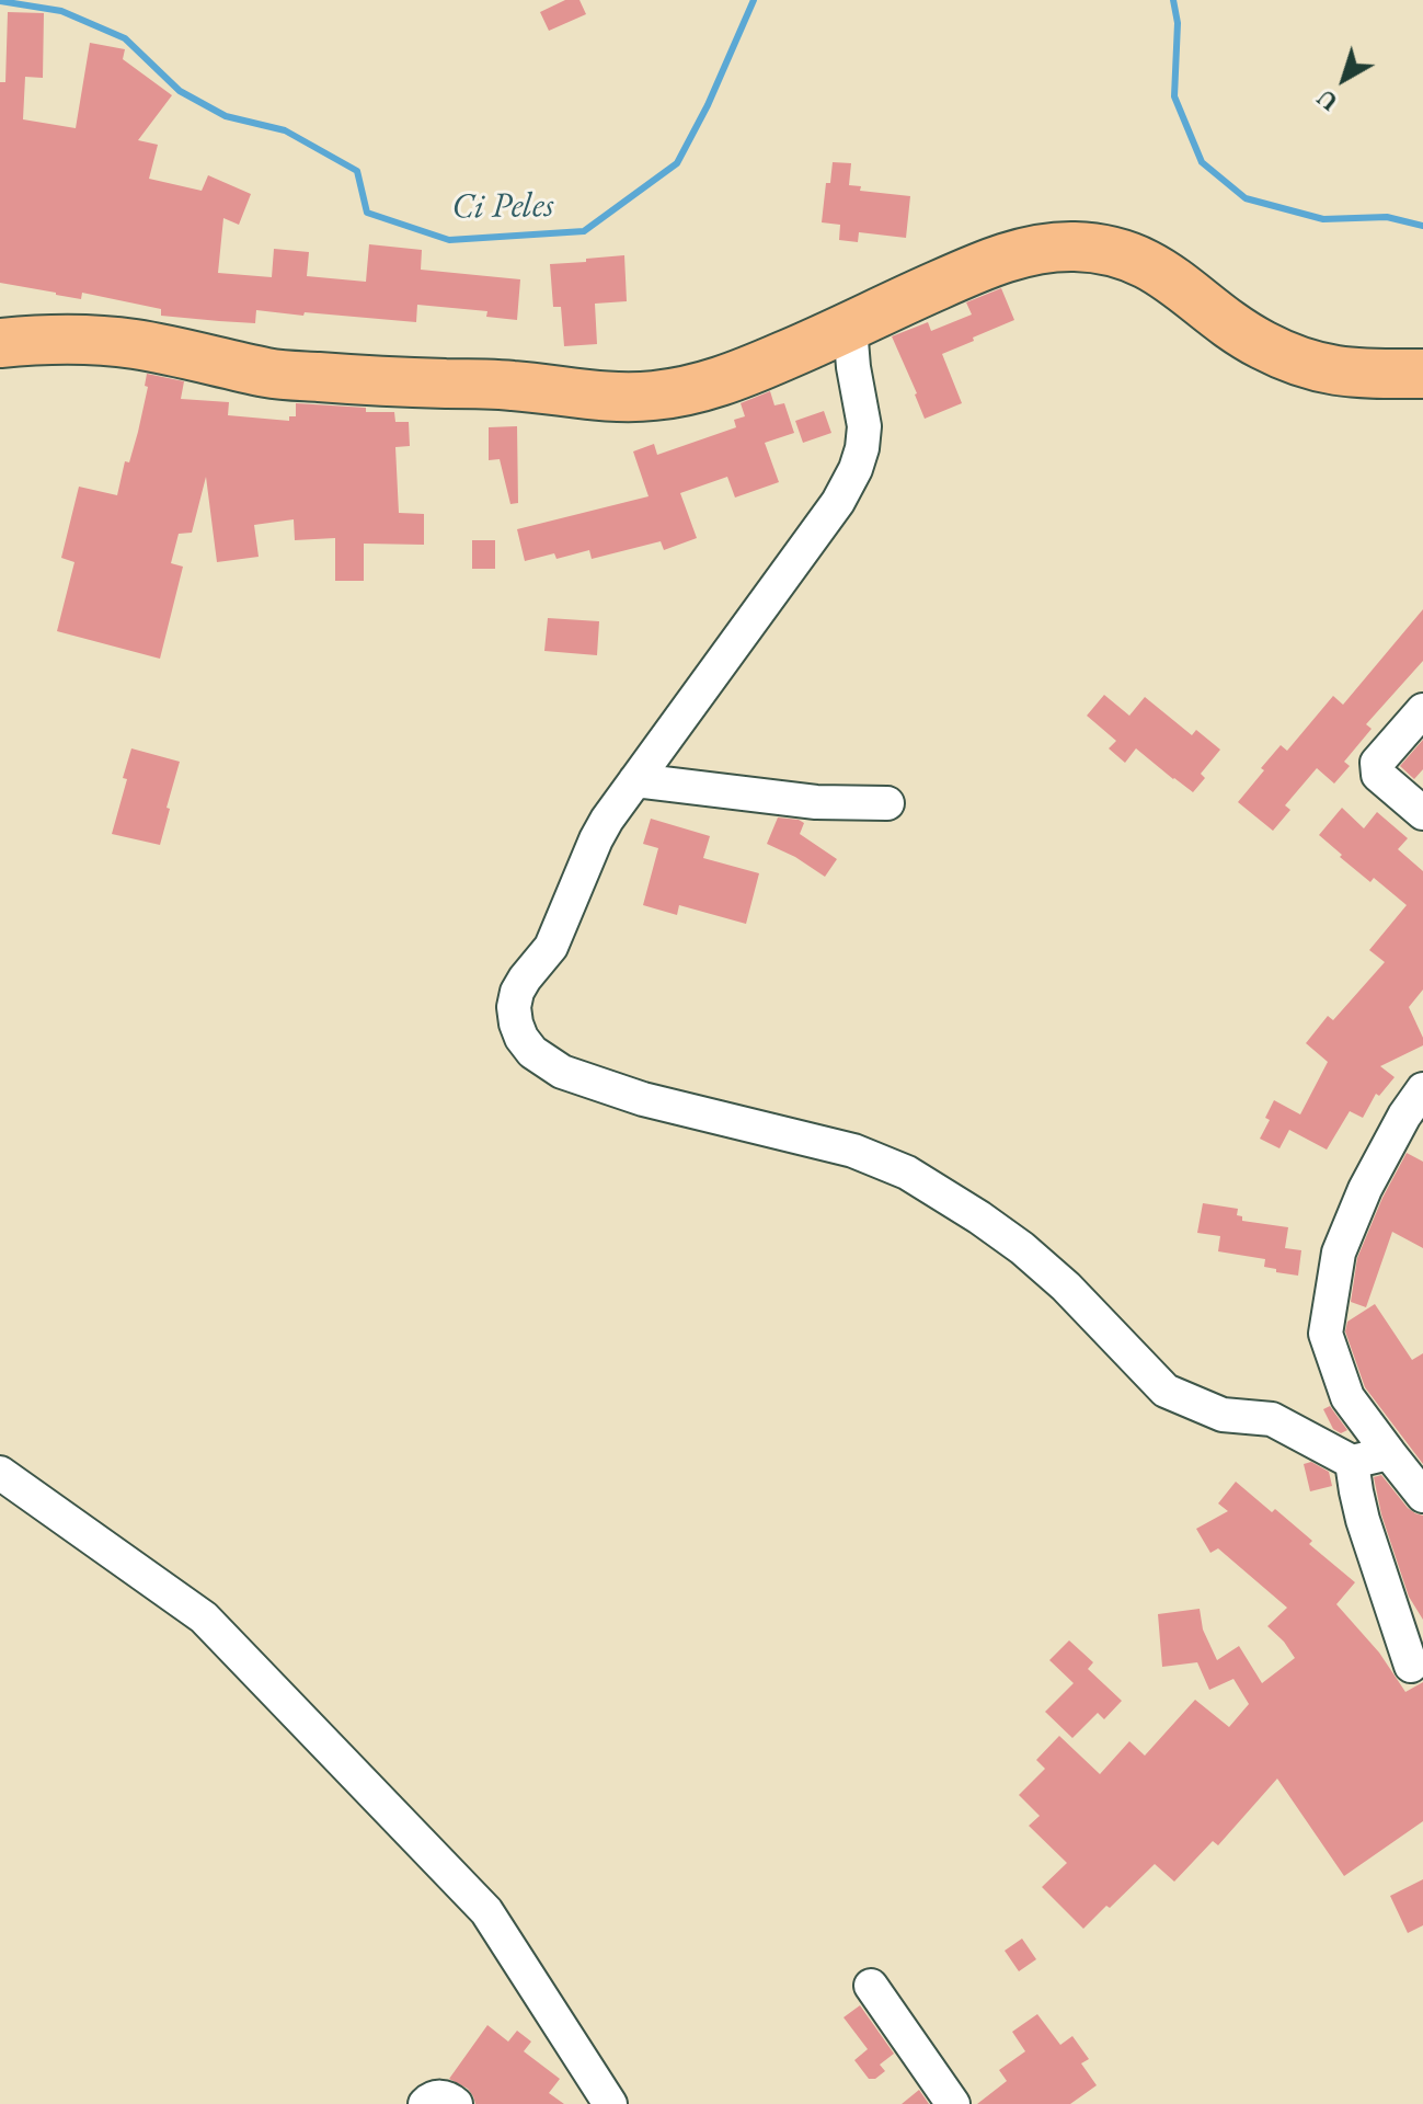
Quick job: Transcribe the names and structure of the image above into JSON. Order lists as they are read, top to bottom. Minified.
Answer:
{"water":["Ci Peles"],"north":"bottom left"}
